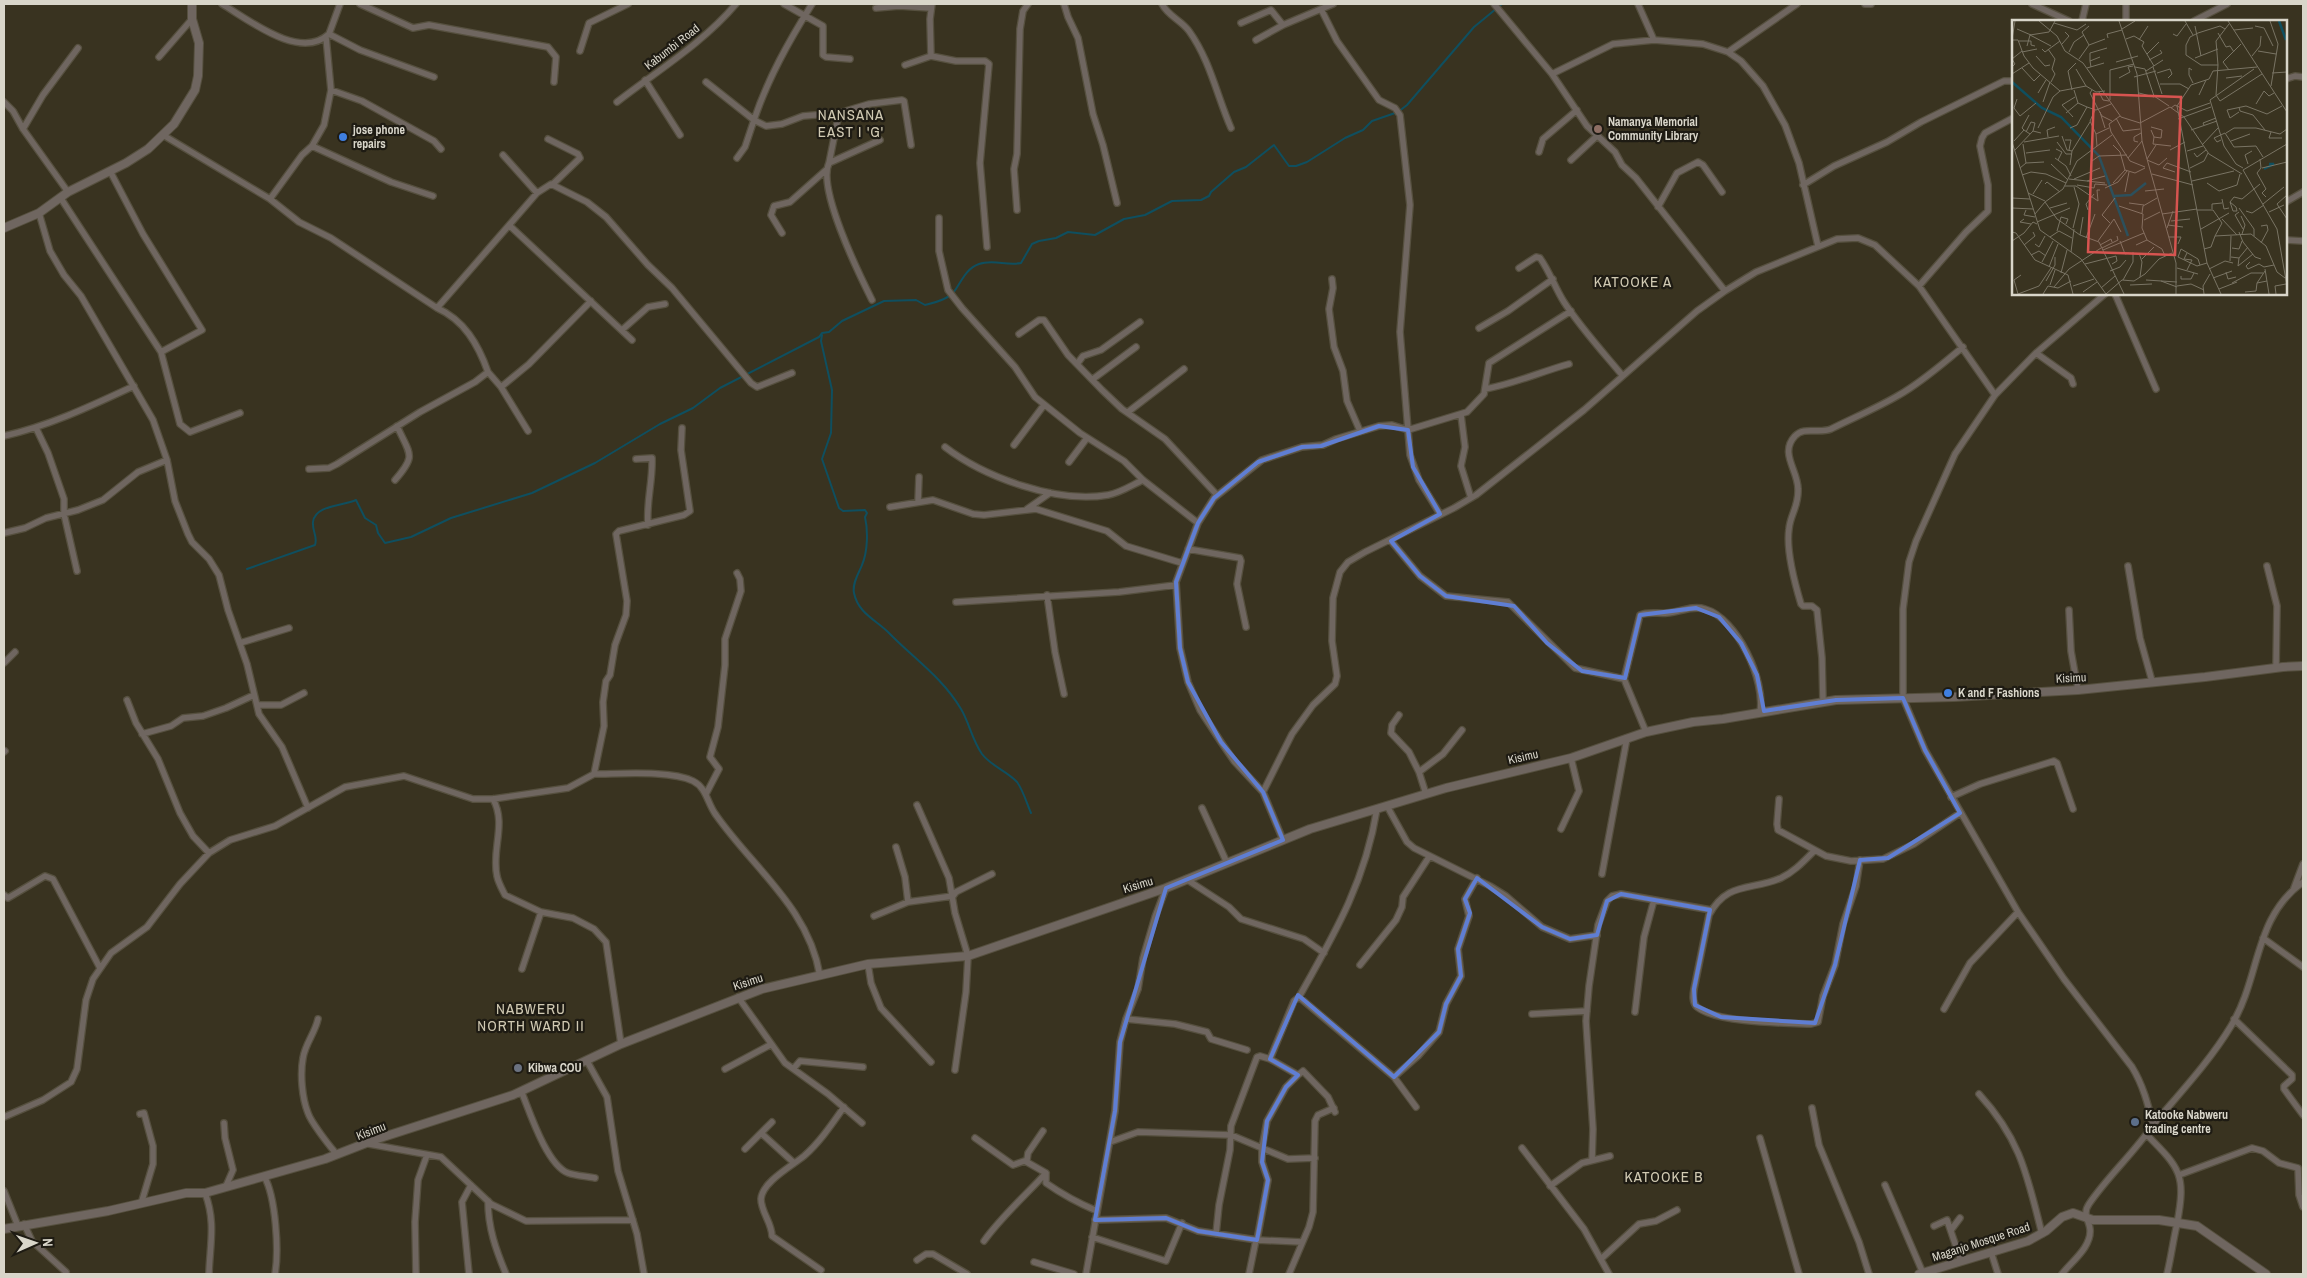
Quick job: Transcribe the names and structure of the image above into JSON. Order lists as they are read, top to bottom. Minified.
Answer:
{"streets":{"street":["Kabumbi Road","Kisimu","Maganjo Mosque Road"]},"districts":["NANSANA EAST I 'G'","KATOOKE A","NABWERU NORTH WARD II","KATOOKE B"],"places":["Namanya Memorial Community Library","jose phone repairs","K and F Fashions","Kibwa COU","Katooke Nabweru trading centre"],"north":"right"}
